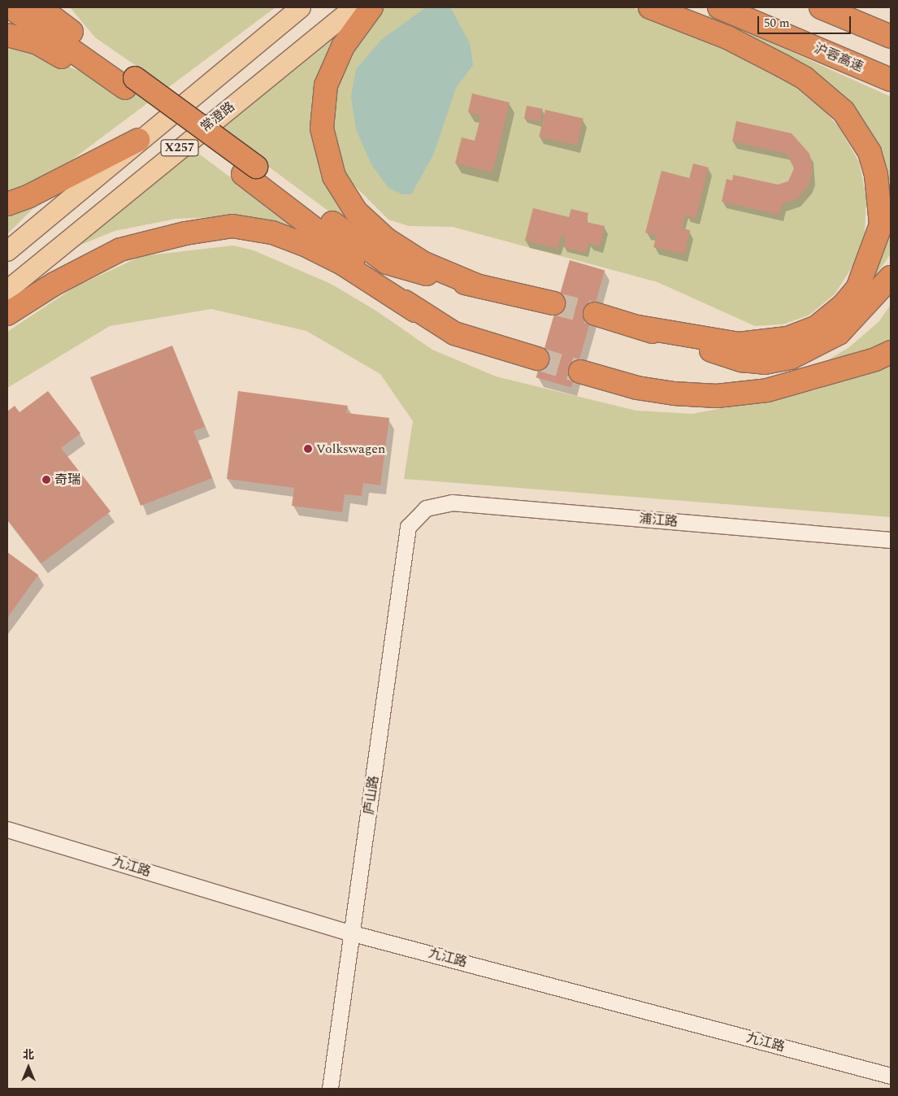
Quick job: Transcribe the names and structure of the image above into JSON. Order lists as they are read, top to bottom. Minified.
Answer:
{"streets":{"highway":["沪蓉高速"],"main road":["常澄路","X257"],"street":["浦江路","庐山路","九江路"]},"crossings":[["浦江路","庐山路"],["庐山路","九江路"]],"places":["Volkswagen","奇瑞"],"scale_bar":"50 m","north":"top"}
